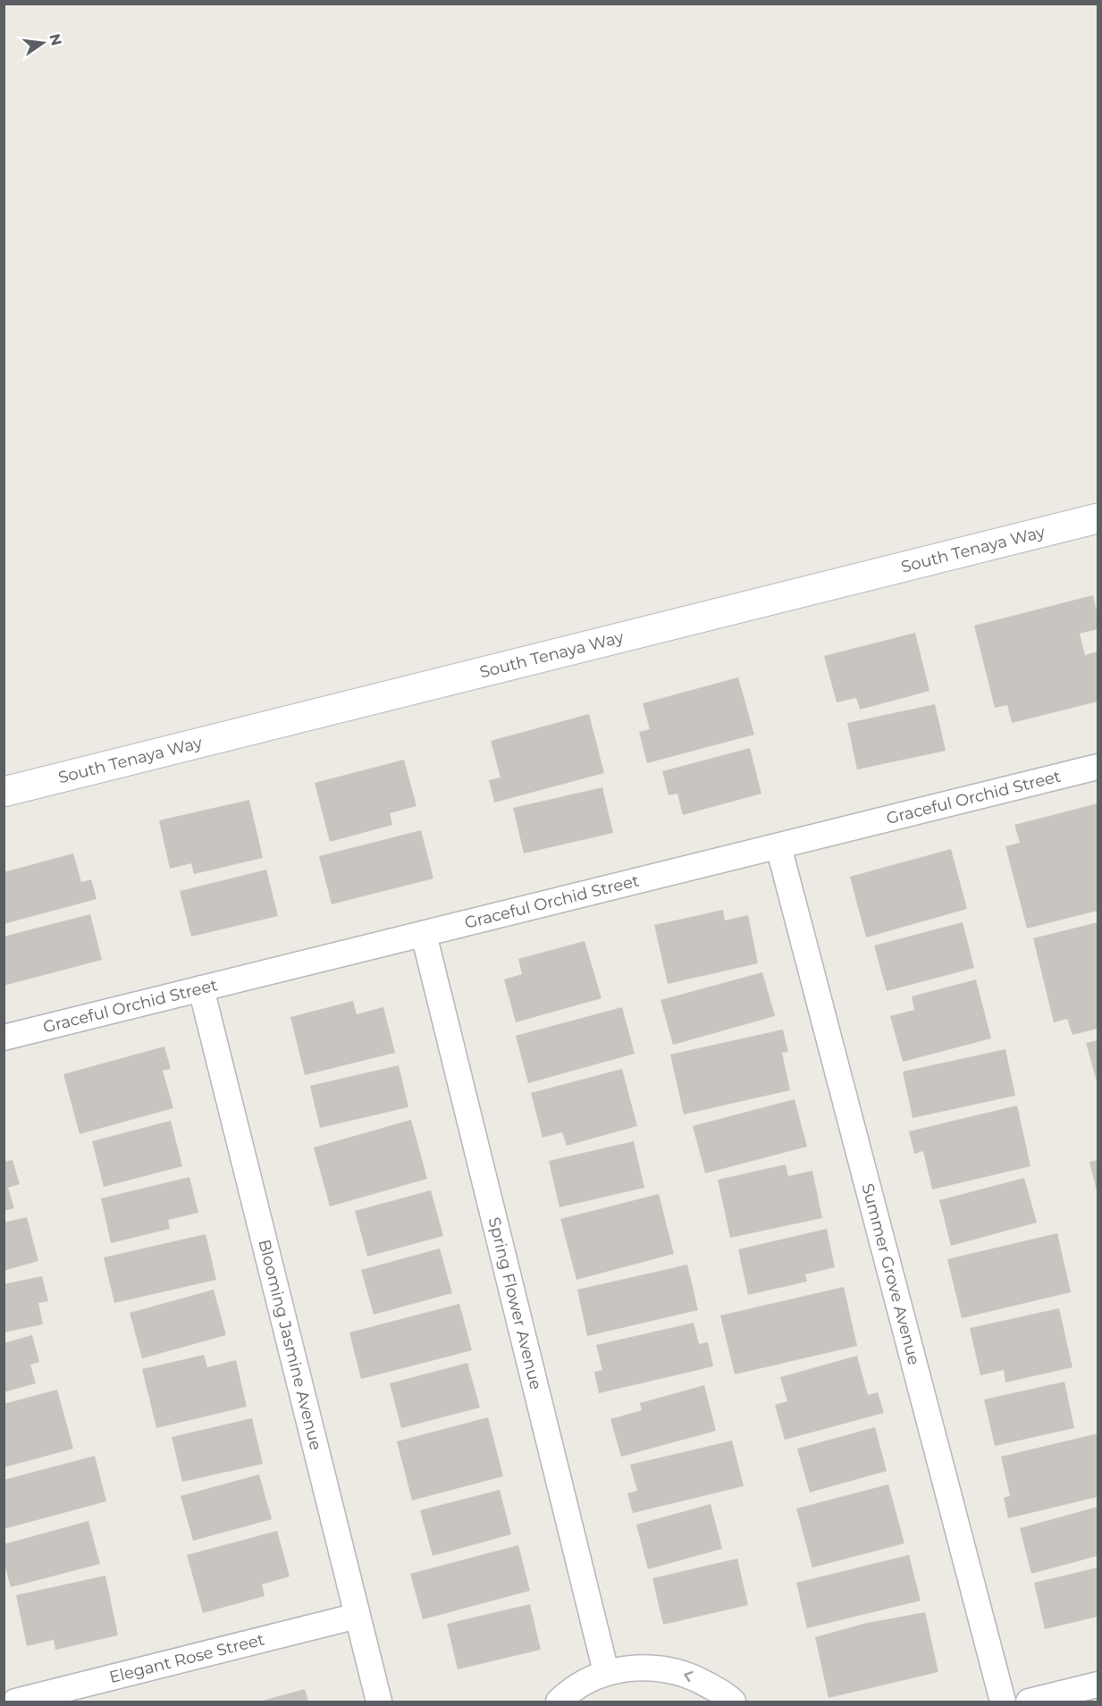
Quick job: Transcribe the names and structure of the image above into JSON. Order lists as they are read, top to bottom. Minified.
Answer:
{"streets":{"street":["South Tenaya Way","Graceful Orchid Street","Summer Grove Avenue","Spring Flower Avenue","Blooming Jasmine Avenue","Elegant Rose Street"]},"crossings":[["Graceful Orchid Street","Summer Grove Avenue"],["Graceful Orchid Street","Spring Flower Avenue"],["Graceful Orchid Street","Blooming Jasmine Avenue"],["Blooming Jasmine Avenue","Elegant Rose Street"]],"north":"right"}
